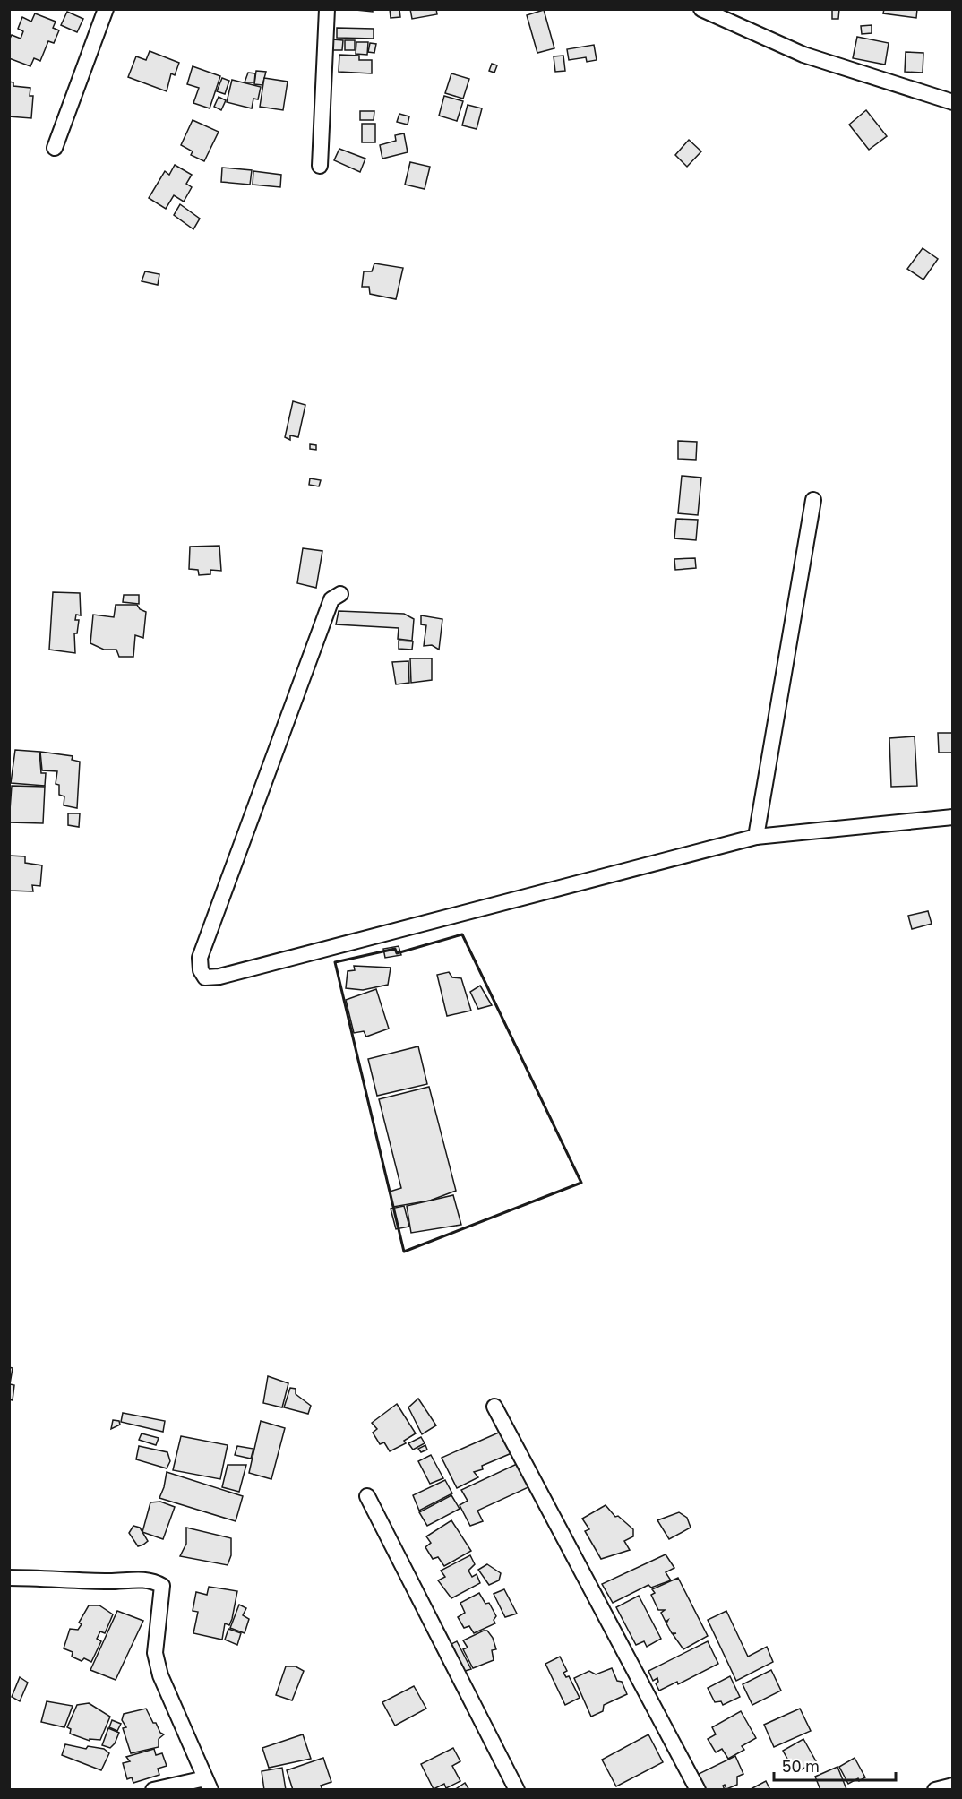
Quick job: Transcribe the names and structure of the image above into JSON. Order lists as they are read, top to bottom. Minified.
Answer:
{"scale_bar":"50 m"}
